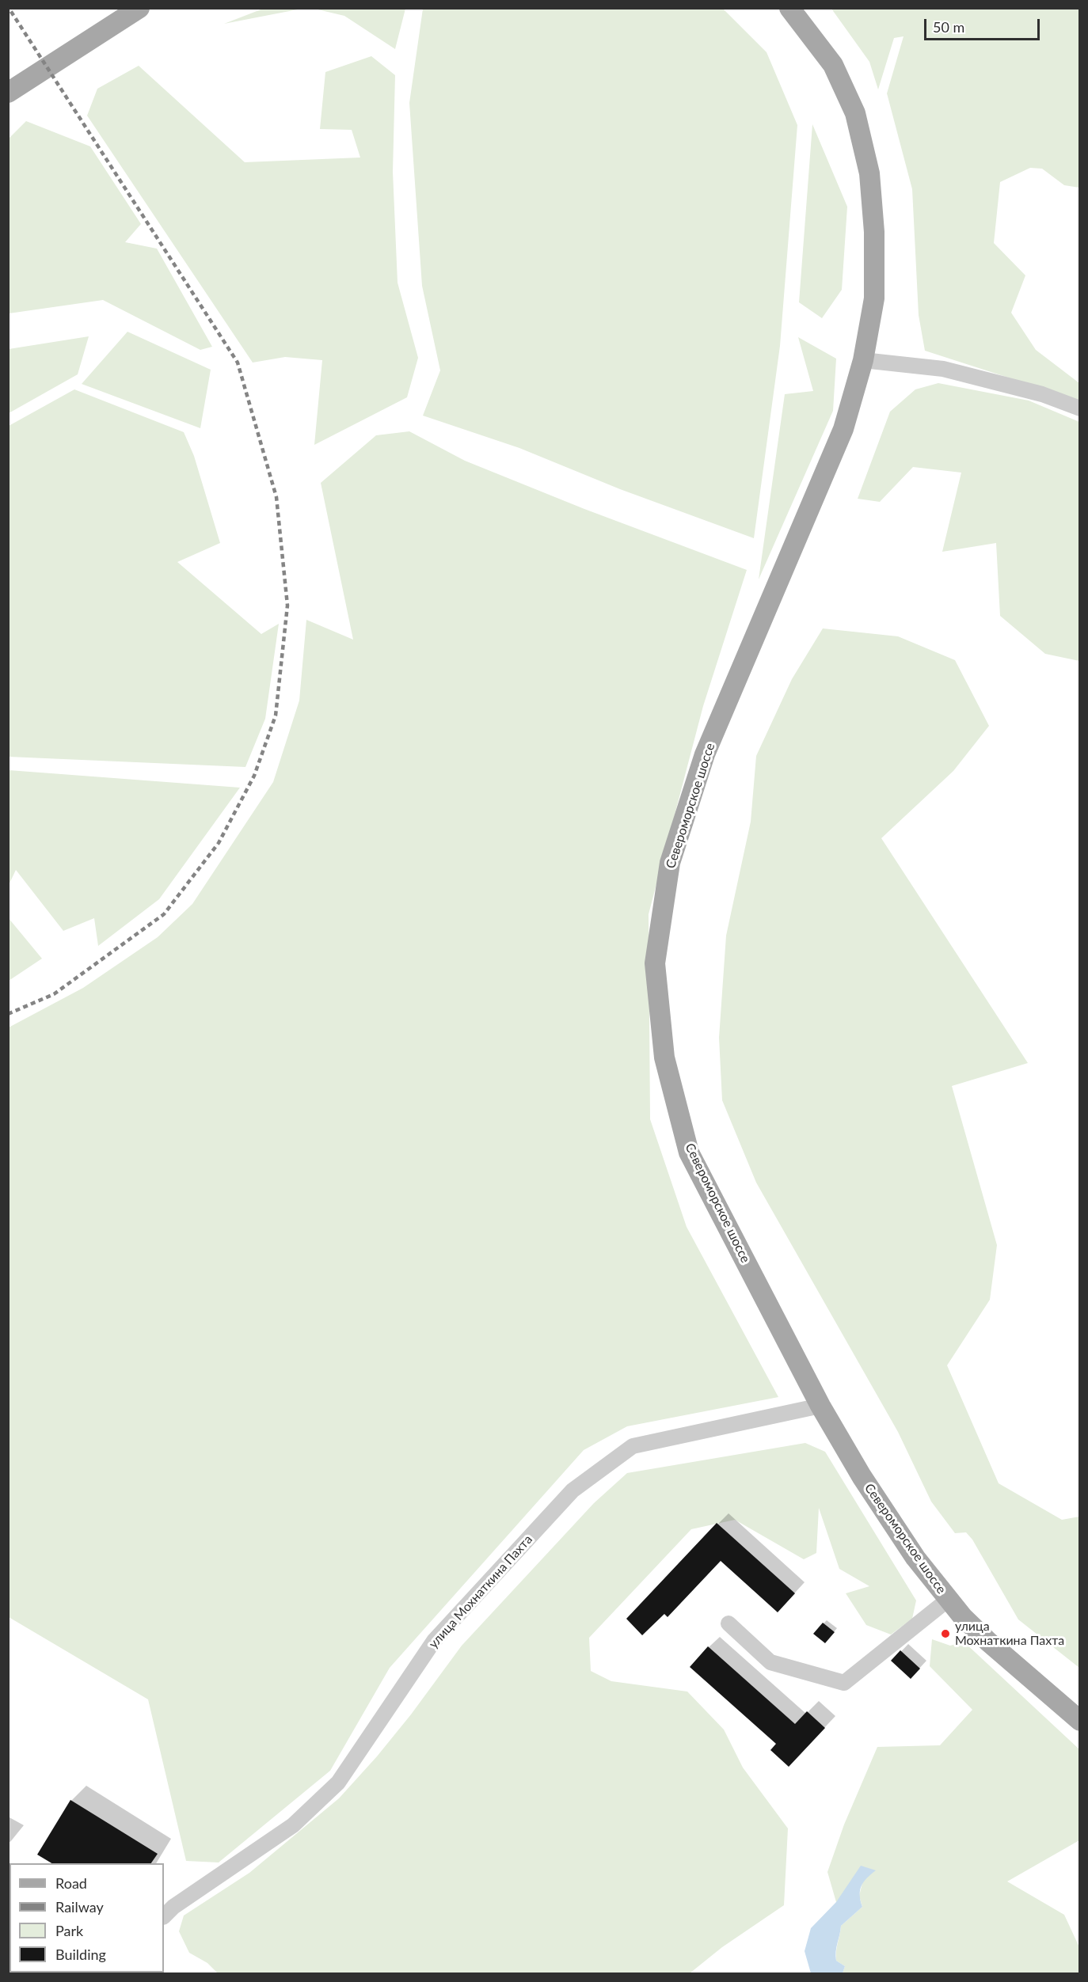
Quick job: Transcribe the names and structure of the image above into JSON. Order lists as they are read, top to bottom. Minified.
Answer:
{"streets":{"main road":["Североморское шоссе"],"street":["улица Мохнаткина Пахта"]},"crossings":[["Североморское шоссе","улица Мохнаткина Пахта"]],"places":["улица Мохнаткина Пахта"],"legend":["Road","Railway","Park","Building"],"scale_bar":"50 m"}
